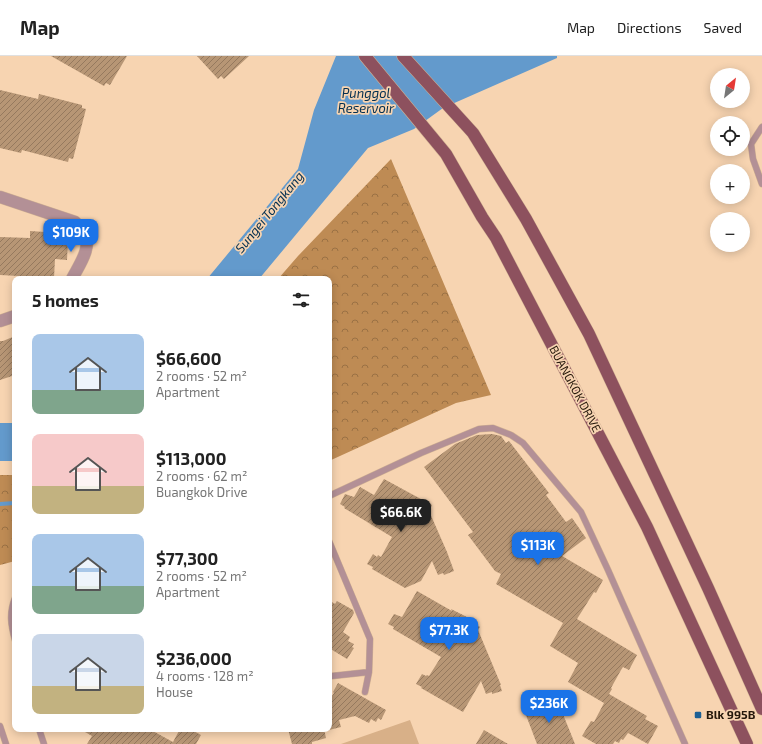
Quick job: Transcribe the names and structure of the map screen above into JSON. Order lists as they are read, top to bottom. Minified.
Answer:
{"streets":{"main road":["BUANGKOK DRIVE"]},"water":["Punggol Reservoir","Sungei Tongkang"],"places":{"transit":["Blk 995B"]},"north":"top right","page":{"header":"Map","nav":["Map","Directions","Saved"],"map_buttons":["+","−"],"price":["$109K","$66.6K","$113K","$77.3K","$236K"],"heading":"5 homes","list":[{"name":"$66,600","note":"2 rooms · 52 m² · Apartment"},{"name":"$113,000","note":"2 rooms · 62 m² · Buangkok Drive"},{"name":"$77,300","note":"2 rooms · 52 m² · Apartment"},{"name":"$236,000","note":"4 rooms · 128 m² · House"}]}}
